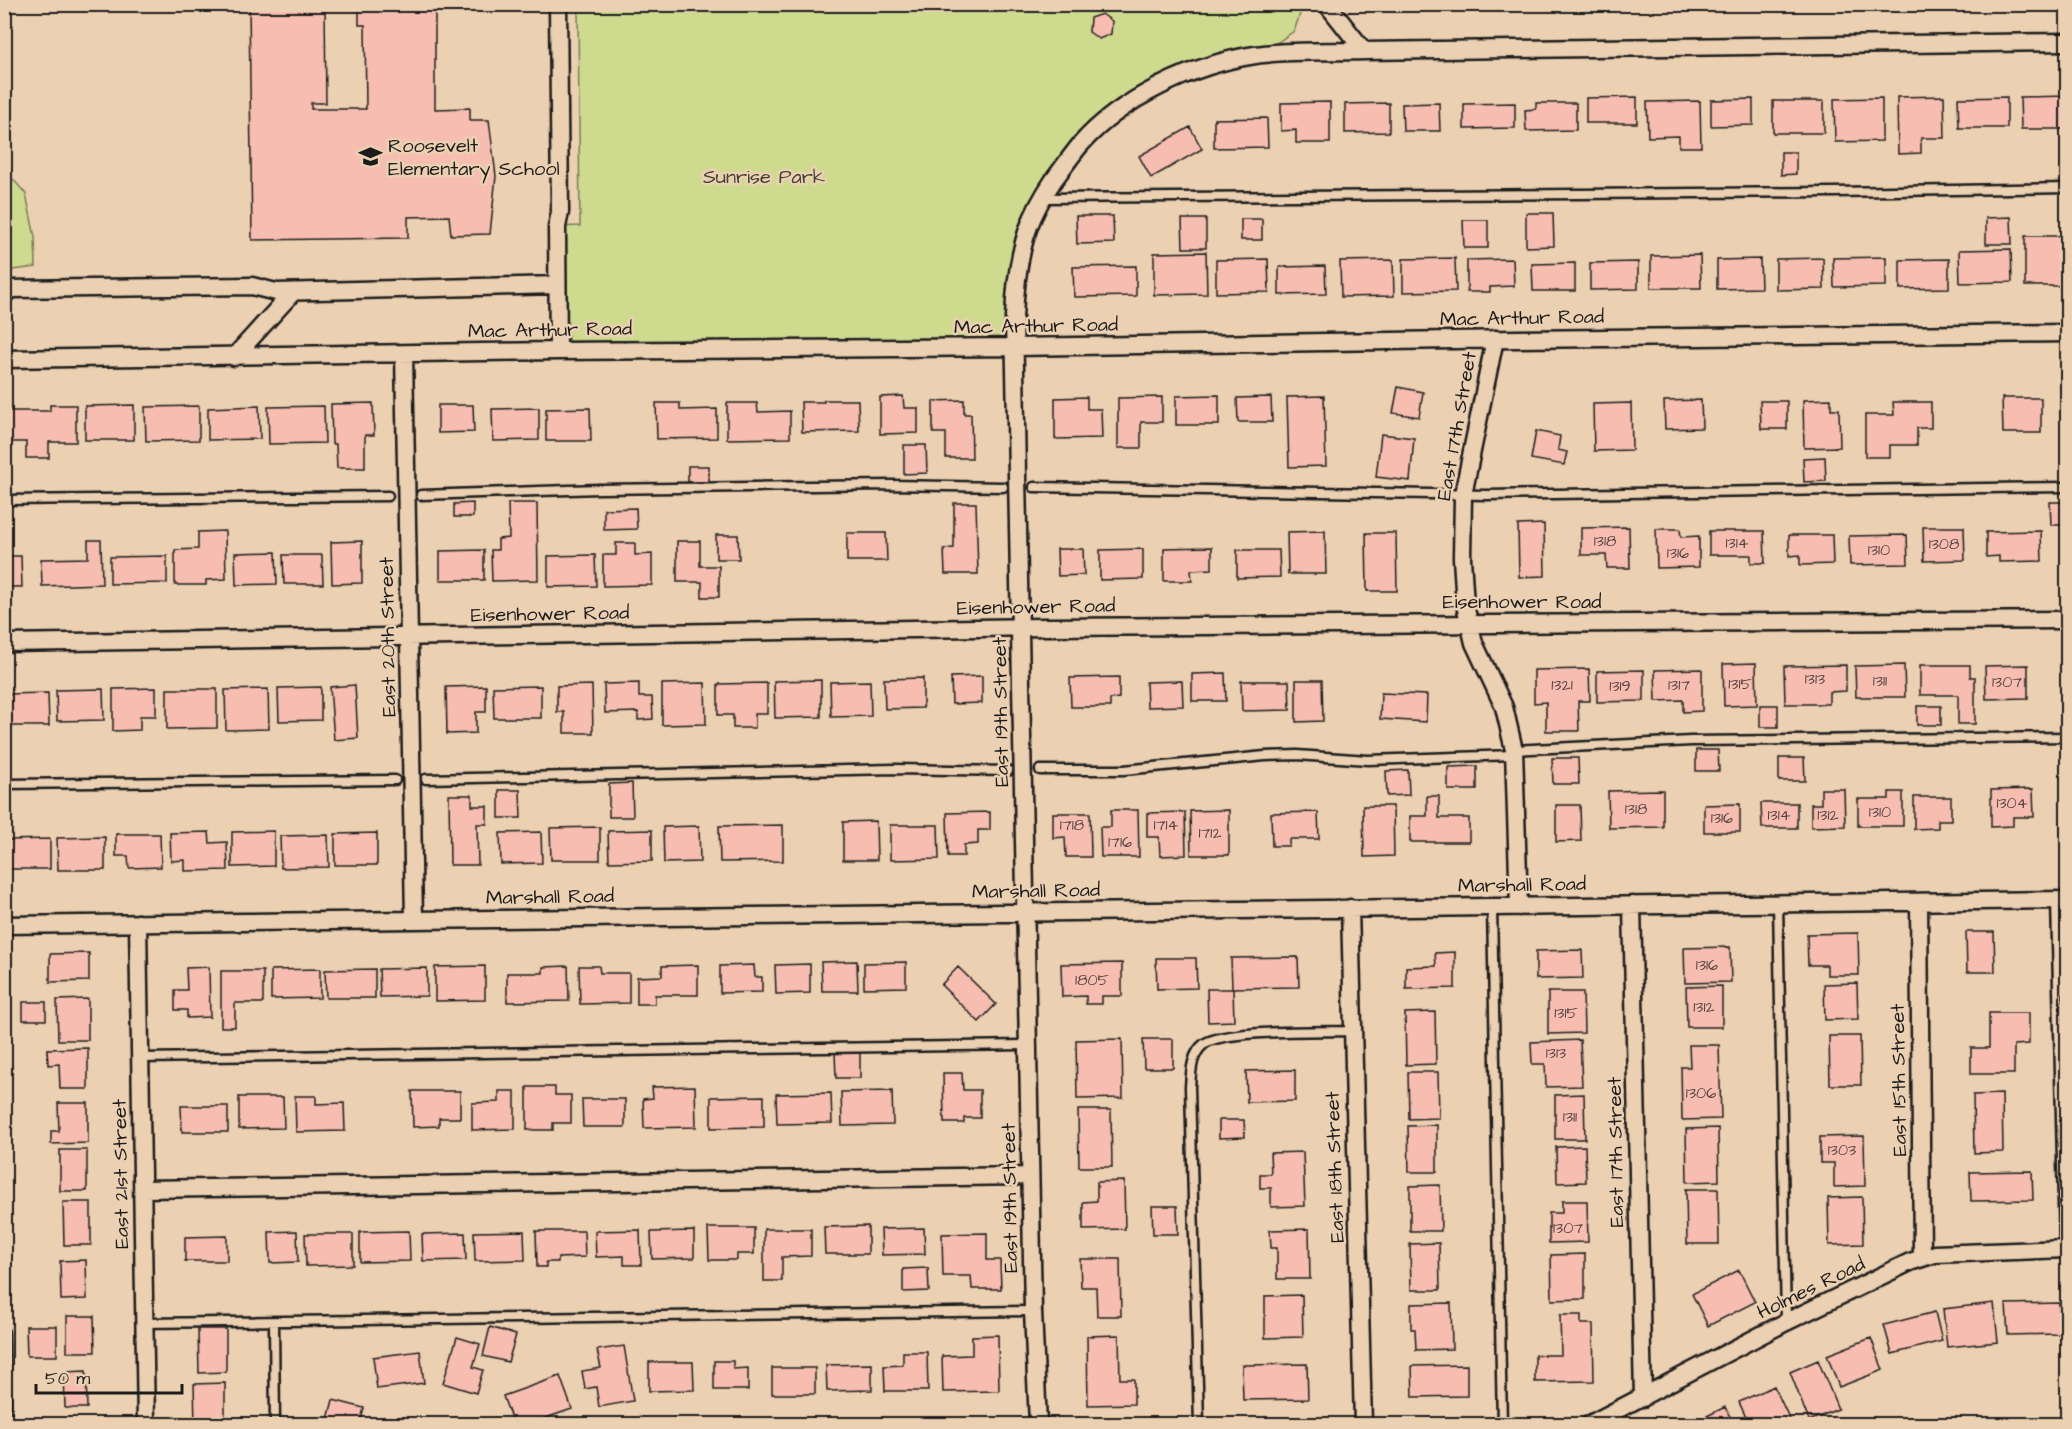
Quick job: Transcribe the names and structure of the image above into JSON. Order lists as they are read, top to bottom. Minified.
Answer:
{"streets":{"street":["Mac Arthur Road","East 17th Street","Eisenhower Road","East 20th Street","East 19th Street","Marshall Road","East 15th Street","East 18th Street","East 21st Street","Holmes Road"]},"crossings":[["Mac Arthur Road","East 17th Street"],["Mac Arthur Road","East 20th Street"],["Mac Arthur Road","East 19th Street"],["East 17th Street","Eisenhower Road"],["East 17th Street","Marshall Road"],["East 17th Street","Holmes Road"],["Eisenhower Road","East 20th Street"],["Eisenhower Road","East 19th Street"],["East 20th Street","Marshall Road"],["East 19th Street","Marshall Road"],["Marshall Road","East 15th Street"],["Marshall Road","East 18th Street"],["Marshall Road","East 21st Street"],["East 15th Street","Holmes Road"]],"parks":["Sunrise Park"],"places":{"school or university":["Roosevelt Elementary School"]},"house_numbers":["1318","1314","1308","1310","1316","1313","1311","1307","1315","1321","1317","1319","1304","1318","1310","1314","1312","1316","1718","1714","1712","1716","1316","1805","1312","1315","1313","1306","1311","1303","1307"],"scale_bar":"50 m"}
